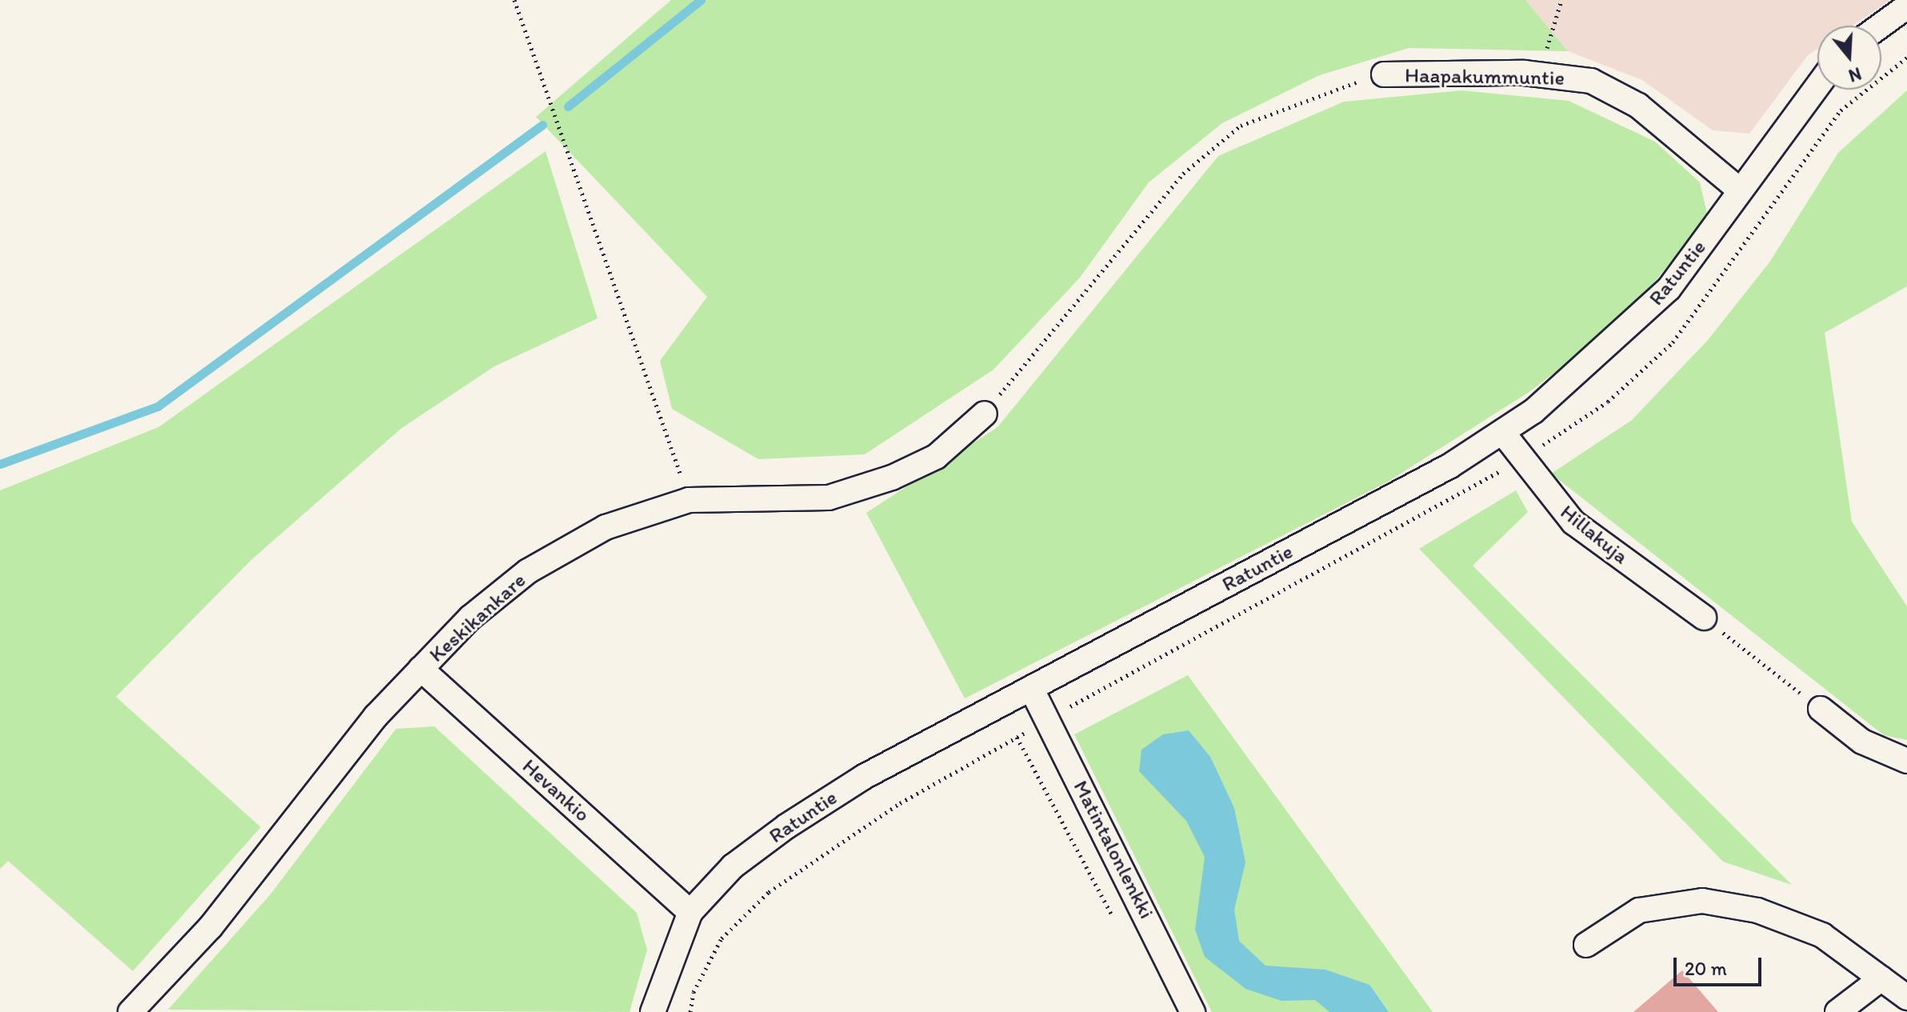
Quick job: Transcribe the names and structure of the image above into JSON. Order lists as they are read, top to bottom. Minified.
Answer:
{"streets":{"street":["Haapakummuntie","Ratuntie","Hillakuja","Keskikankare","Hevankio","Matintalonlenkki"]},"crossings":[["Haapakummuntie","Ratuntie"],["Ratuntie","Hillakuja"],["Ratuntie","Hevankio"],["Ratuntie","Matintalonlenkki"],["Keskikankare","Hevankio"]],"scale_bar":"20 m","north":"bottom"}
